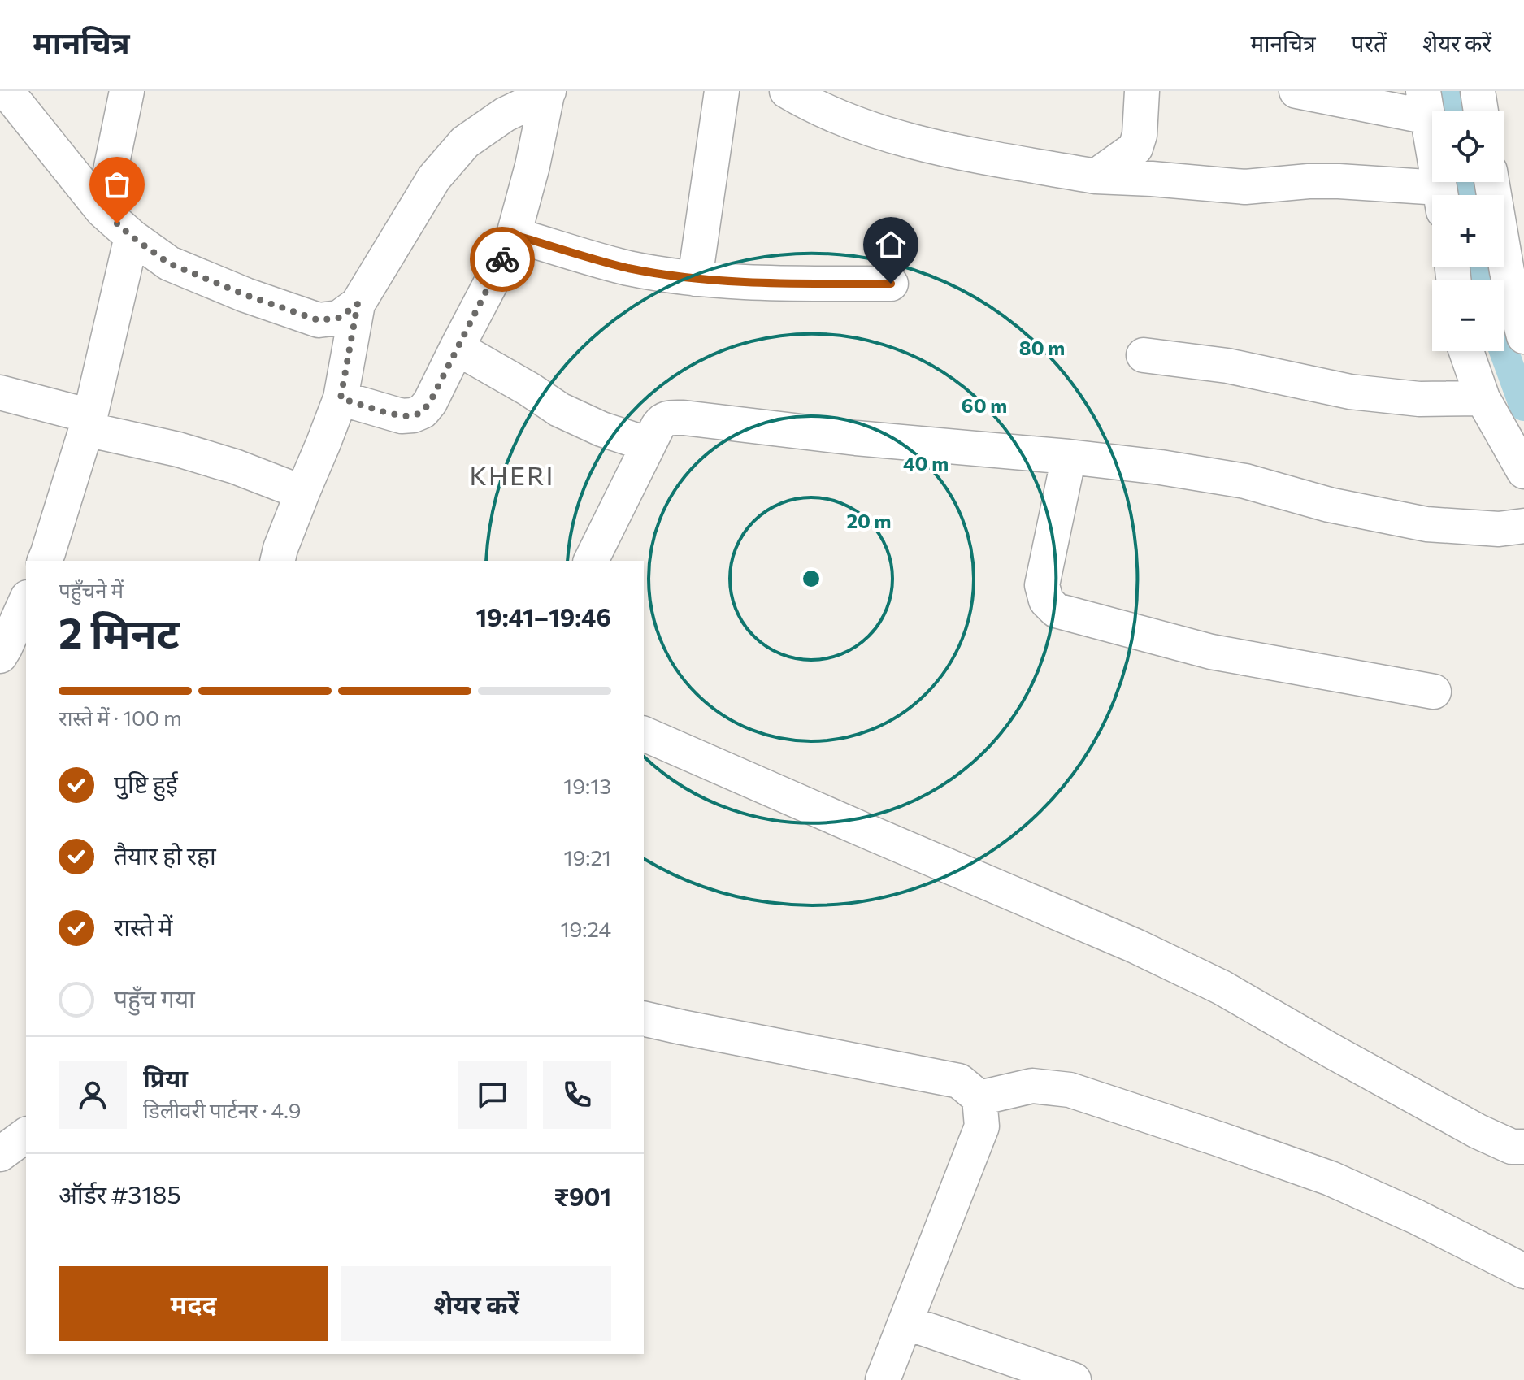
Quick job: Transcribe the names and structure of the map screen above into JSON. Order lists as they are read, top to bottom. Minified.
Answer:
{"districts":["KHERI"],"page":{"header":"मानचित्र","nav":["मानचित्र","परतें","शेयर करें"],"map_buttons":["+","−"],"heading":["2 मिनट","पहुँचने में","19:41–19:46"],"panel":["प्रिया","डिलीवरी पार्टनर · 4.9","ऑर्डर #3185","₹901"],"bar":"रास्ते में · 100 m","list":[["पुष्टि हुई","19:13"],["तैयार हो रहा","19:21"],["रास्ते में","19:24"],"पहुँच गया"],"buttons":["मदद","शेयर करें"]},"rings":["80 m","60 m","40 m","20 m"]}
